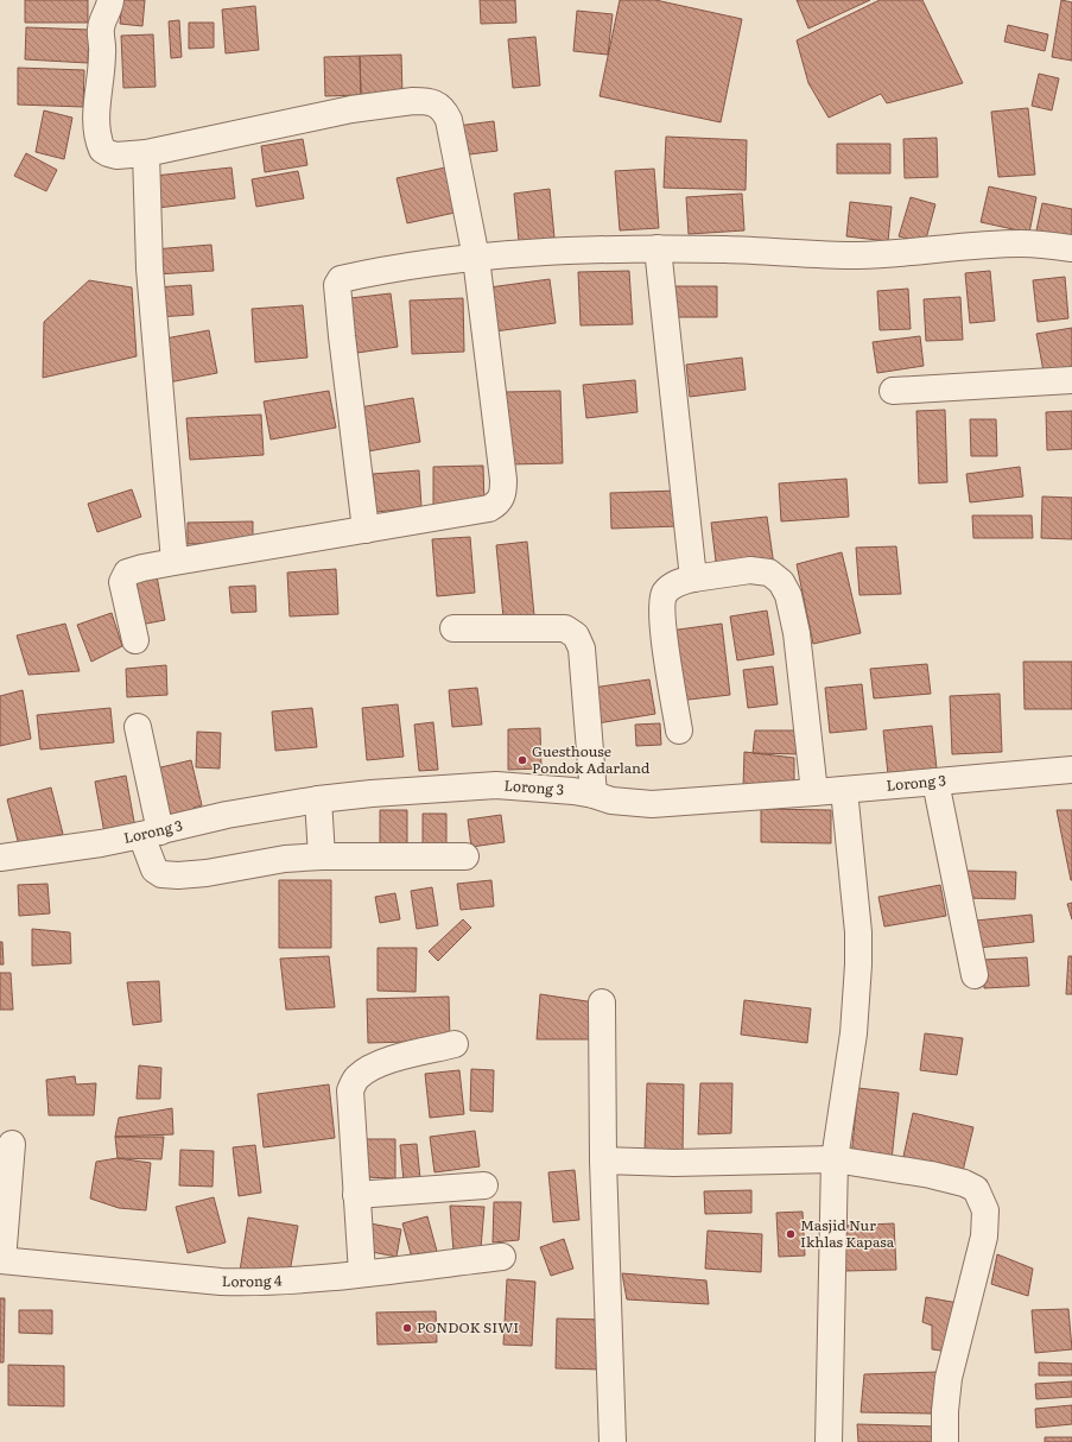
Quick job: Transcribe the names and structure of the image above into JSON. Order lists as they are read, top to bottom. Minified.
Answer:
{"streets":{"street":["Lorong 3","Lorong 4"]},"places":["Guesthouse Pondok Adarland","Masjid Nur Ikhlas Kapasa","PONDOK SIWI"]}
